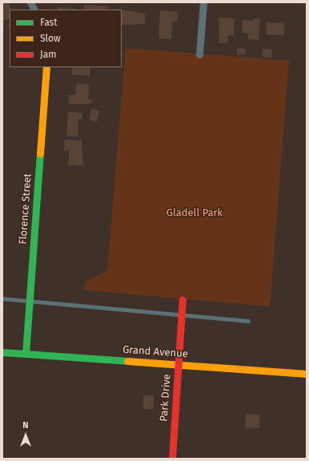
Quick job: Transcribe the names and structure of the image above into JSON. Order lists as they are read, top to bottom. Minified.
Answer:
{"streets":{"street":["Florence Street","Grand Avenue","Park Drive"]},"crossings":[["Florence Street","Grand Avenue"],["Grand Avenue","Park Drive"]],"parks":["Gladell Park"],"legend":["Fast","Slow","Jam"],"north":"top"}
